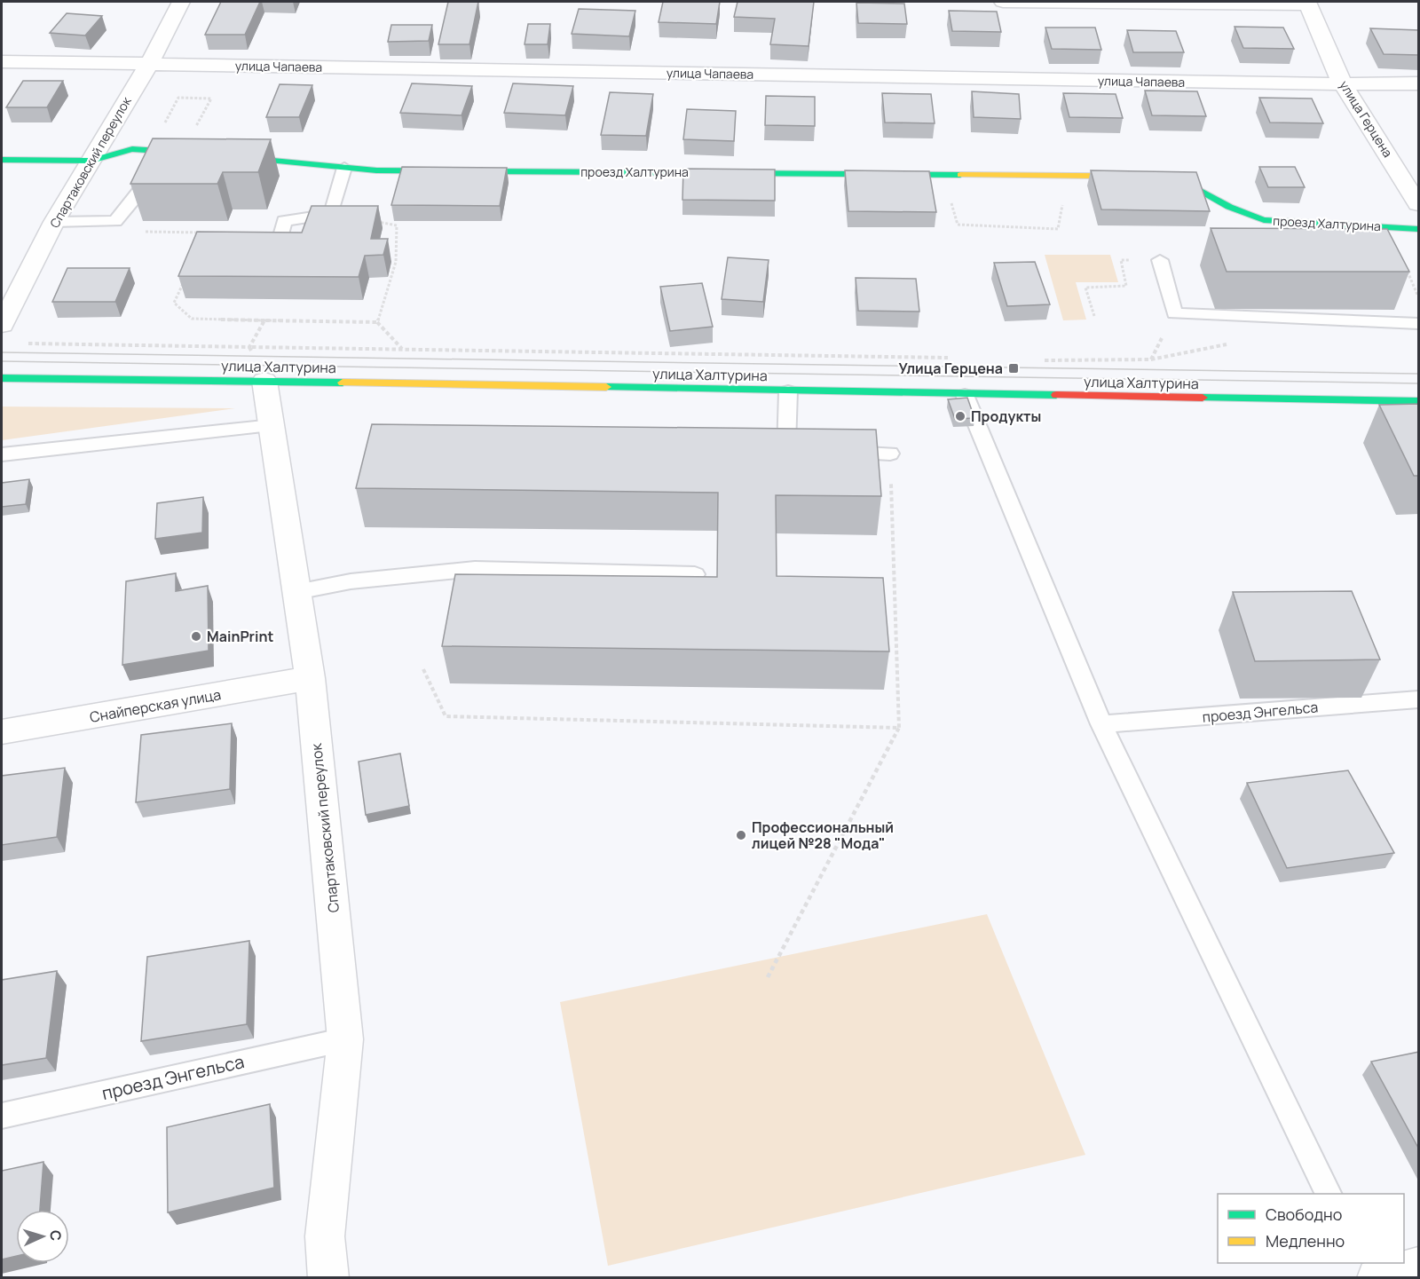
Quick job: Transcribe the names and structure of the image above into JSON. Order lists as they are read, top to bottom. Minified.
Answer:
{"streets":{"street":["улица Чапаева","улица Герцена","Спартаковский переулок","проезд Халтурина","улица Халтурина","Снайперская улица"],"lane":["проезд Энгельса"]},"crossings":[["улица Чапаева","улица Герцена"],["улица Чапаева","Спартаковский переулок"],["Спартаковский переулок","улица Халтурина"],["Спартаковский переулок","Снайперская улица"],["Спартаковский переулок","проезд Энгельса"]],"places":{"transit":["Улица Герцена"],"other":["Продукты","MainPrint","Профессиональный лицей №28 \"Мода\""]},"legend":["Свободно","Медленно"],"north":"right"}
